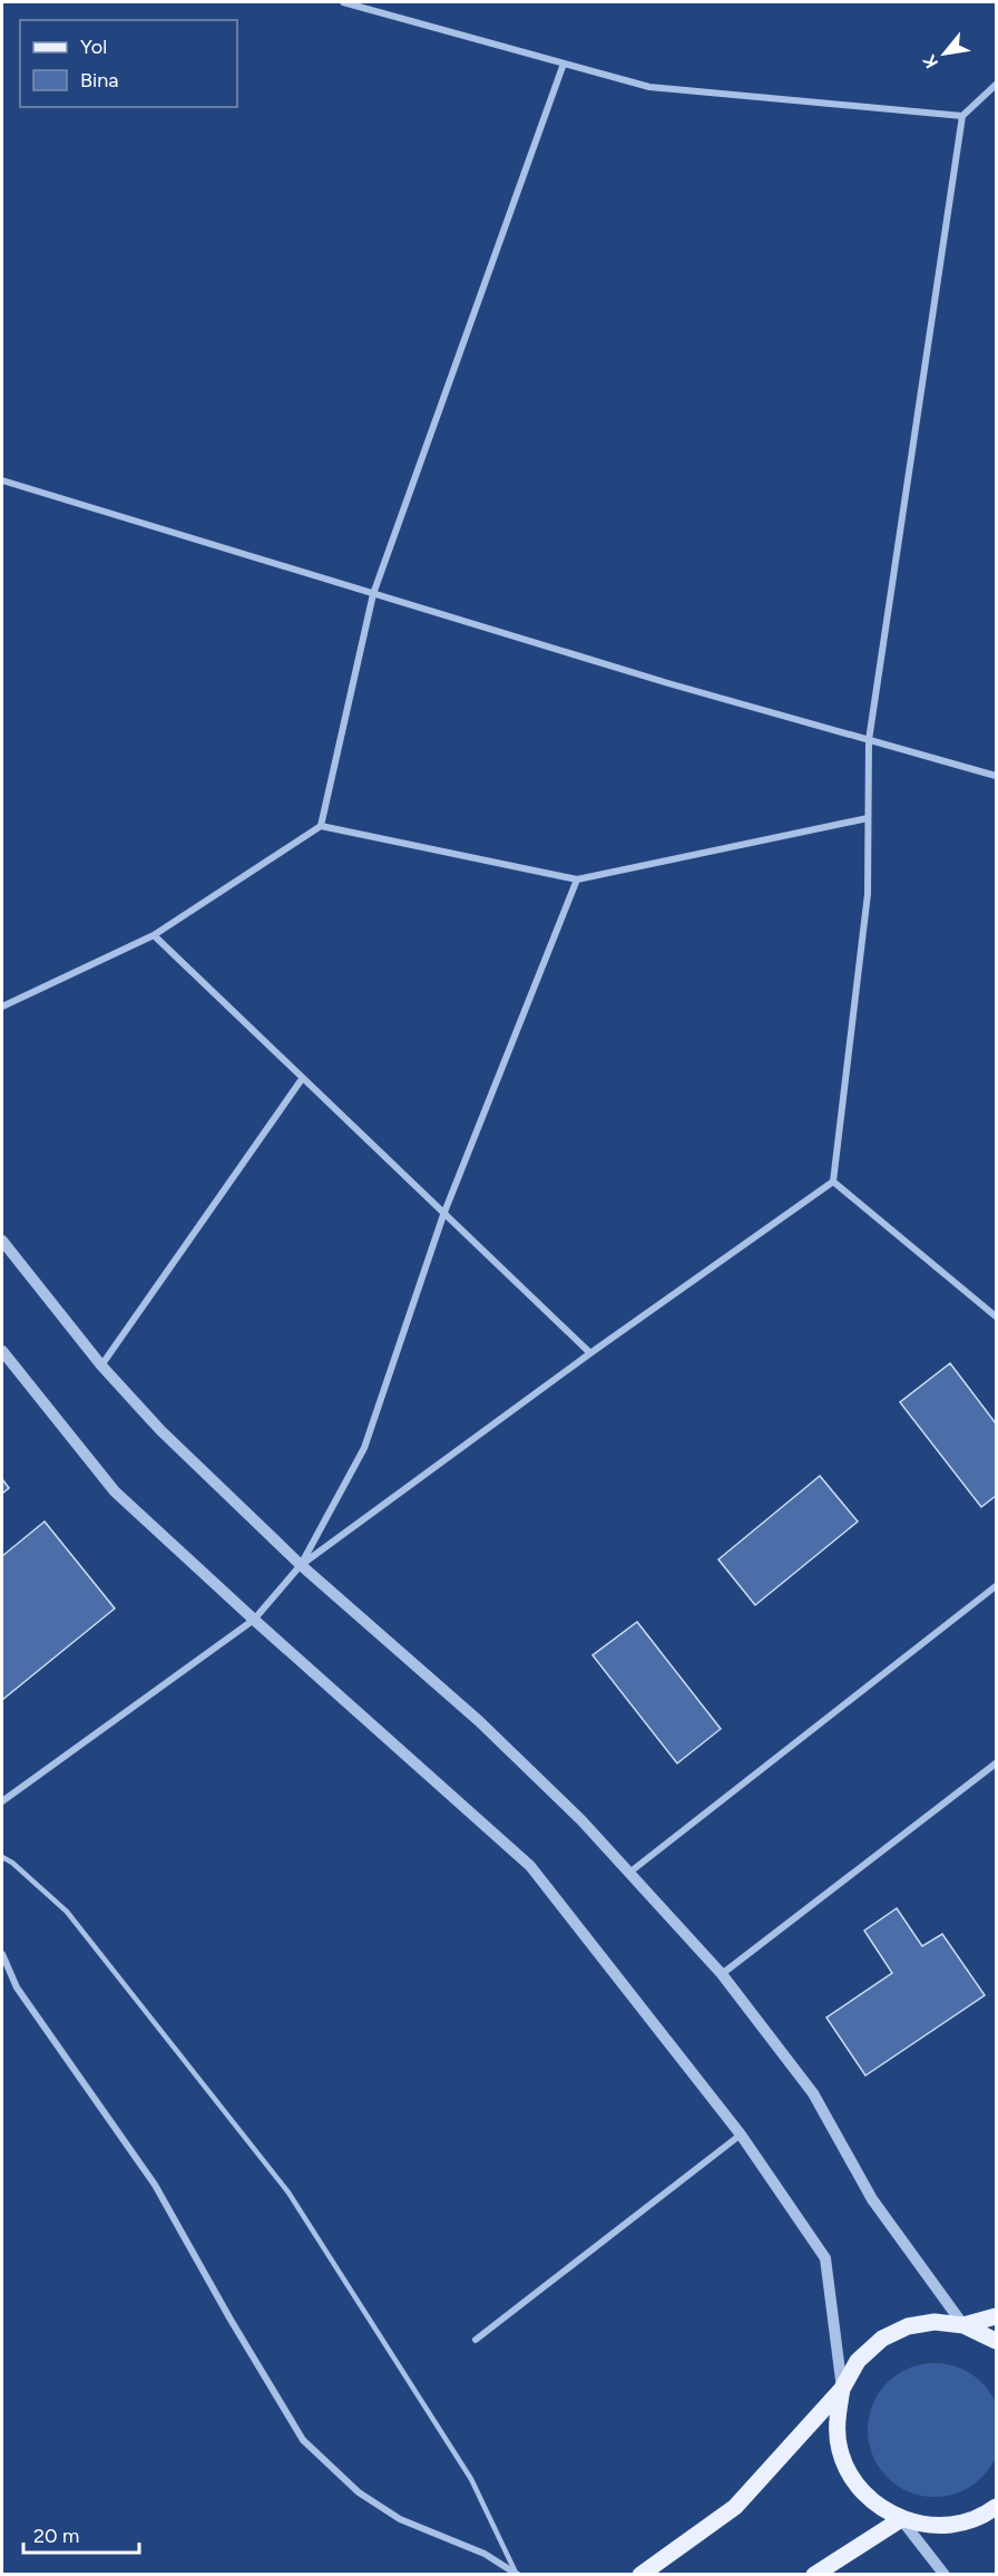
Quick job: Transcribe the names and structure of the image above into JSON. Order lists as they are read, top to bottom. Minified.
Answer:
{"legend":["Yol","Bina"],"scale_bar":"20 m","north":"bottom left"}
